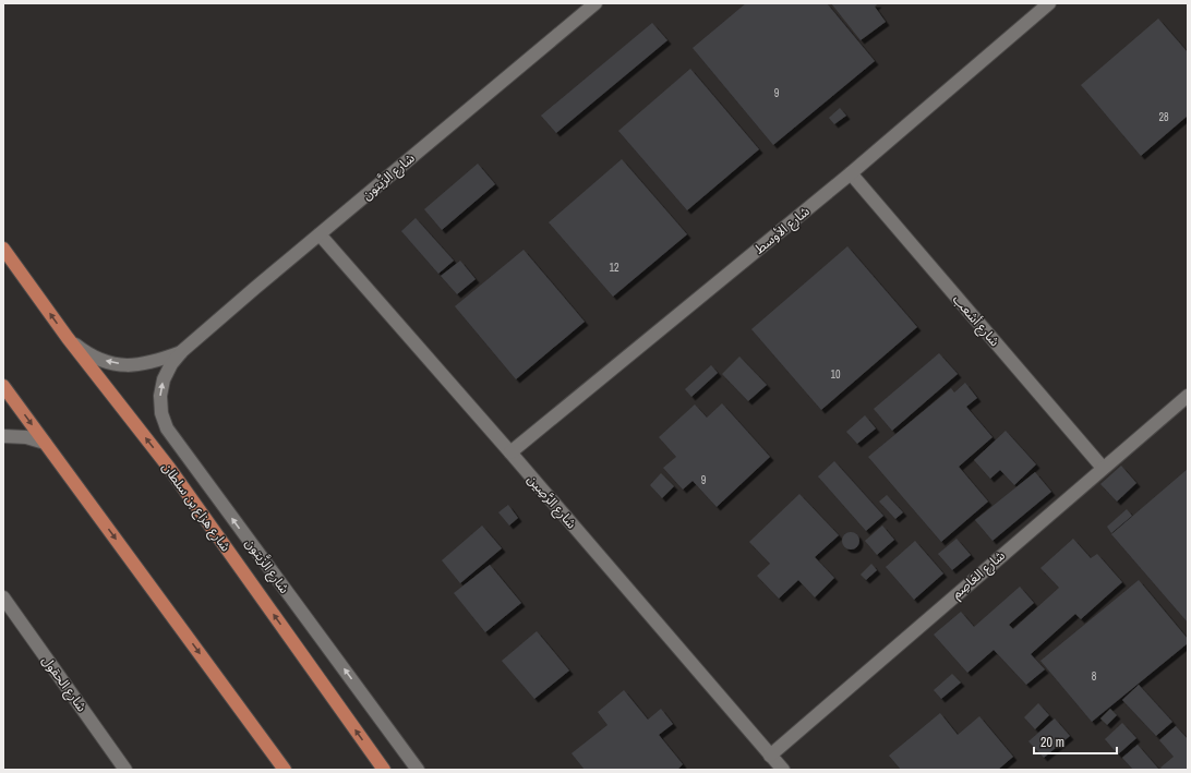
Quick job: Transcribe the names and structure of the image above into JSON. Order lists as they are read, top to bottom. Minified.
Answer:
{"streets":{"main road":["شارع هزاع بن سلطان"],"street":["شارع الزَّيتون","شارع الأوسط","شارع أشعب","شارع الرَّصِين","شارع العَاصِم","شارع الحقول"]},"crossings":[["شارع الزَّيتون","شارع الرَّصِين"],["شارع الزَّيتون","شارع هزاع بن سلطان"],["شارع الأوسط","شارع أشعب"],["شارع الأوسط","شارع الرَّصِين"],["شارع أشعب","شارع العَاصِم"],["شارع الرَّصِين","شارع العَاصِم"]],"one_way":["شارع الزَّيتون"],"house_numbers":["9","28","12","10","9","8"],"scale_bar":"20 m"}
